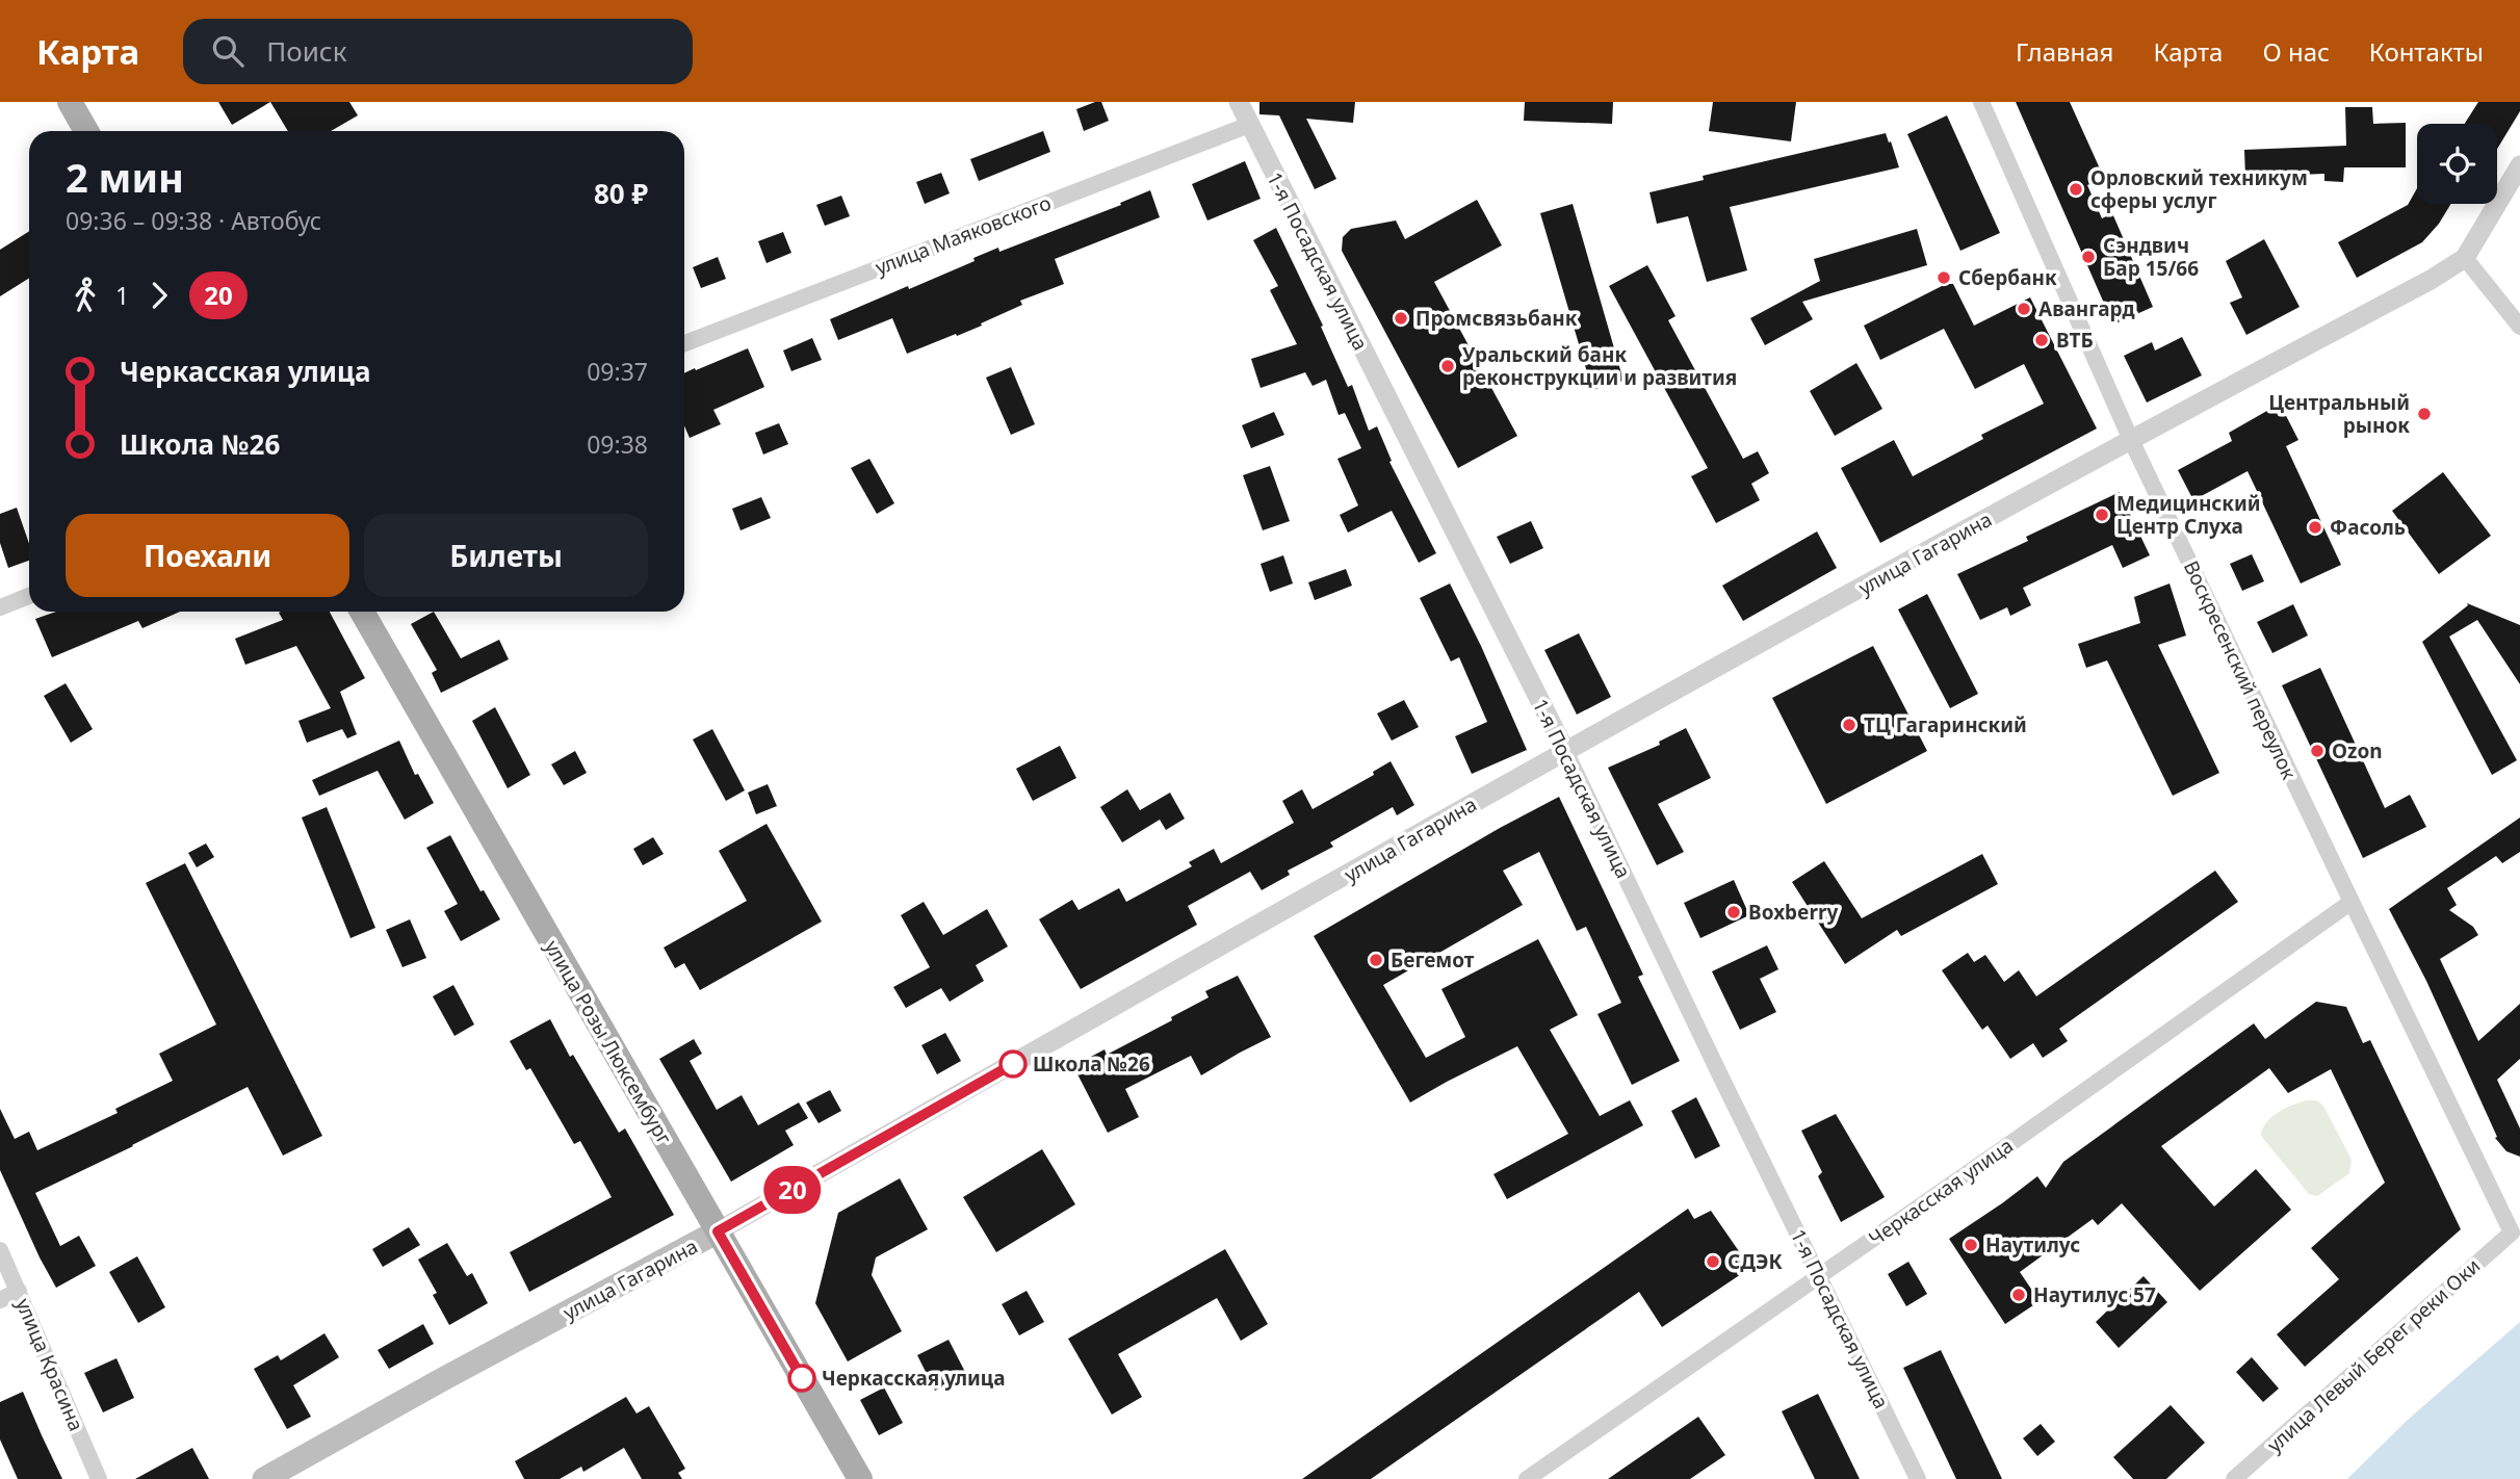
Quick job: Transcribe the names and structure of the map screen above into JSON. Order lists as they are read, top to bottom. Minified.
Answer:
{"streets":{"main road":["улица Гагарина","улица Розы Люксембург"],"street":["улица Маяковского","1-я Посадская улица","Воскресенский переулок","Черкасская улица","улица Левый Берег реки Оки","улица Красина"]},"crossings":[["улица Маяковского","1-я Посадская улица"],["1-я Посадская улица","улица Гагарина"],["1-я Посадская улица","Черкасская улица"],["улица Гагарина","Воскресенский переулок"],["улица Гагарина","улица Розы Люксембург"],["Воскресенский переулок","Черкасская улица"],["Воскресенский переулок","улица Левый Берег реки Оки"]],"places":["Орловский техникум сферы услуг","Сэндвич Бар 15/66","Сбербанк","Авангард","Промсвязьбанк","ВТБ","Уральский банк реконструкции и развития","Центральный рынок","Медицинский Центр Слуха","Фасоль","ТЦ Гагаринский","Ozon","Boxberry","Бегемот","Школа №26","Наутилус","СДЭК","Наутилус 57","Черкасская улица"],"lines":["bus line 20"],"page":{"header":"Карта","search":"Поиск","nav":["Главная","Карта","О нас","Контакты"],"on_map":"20","heading":["2 мин","09:36 – 09:38 · Автобус","80 ₽"],"legs":["1","20"],"list":[{"name":"Черкасская улица","value":"09:37"},{"name":"Школа №26","value":"09:38"}],"buttons":["Поехали","Билеты"]}}
